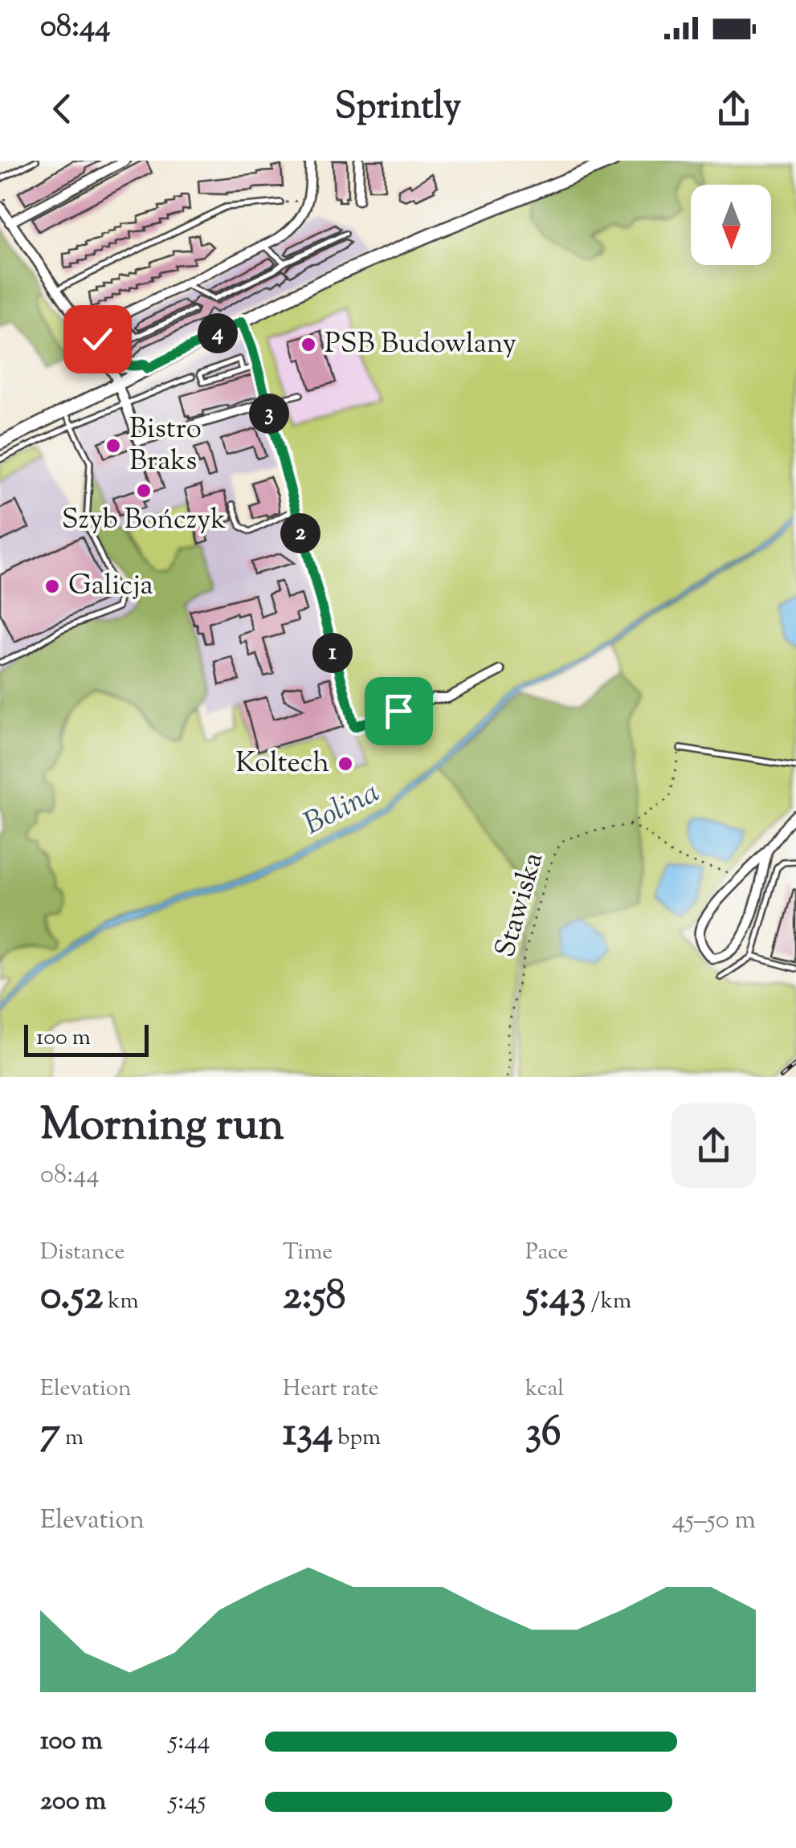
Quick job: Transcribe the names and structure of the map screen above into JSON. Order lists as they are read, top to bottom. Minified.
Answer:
{"streets":{"path":["Stawiska"]},"water":["Bolina"],"places":["PSB Budowlany","Bistro Braks","Szyb Bończyk","Galicja","Koltech"],"scale_bar":"100 m","north":"bottom","page":{"status":"08:44","header":"Sprintly","pins":["4","3","2","1"],"scale":"100 m","heading":["Morning run","08:44"],"stats":[["Distance","0.52 km"],["Time","2:58"],["Pace","5:43 /km"],["Elevation","7 m"],["Heart rate","134 bpm"],["kcal","36"]],"chart":["Elevation","45–50 m"],"list":[{"name":"100 m","note":"5:44"},{"name":"200 m","note":"5:45"}]}}
